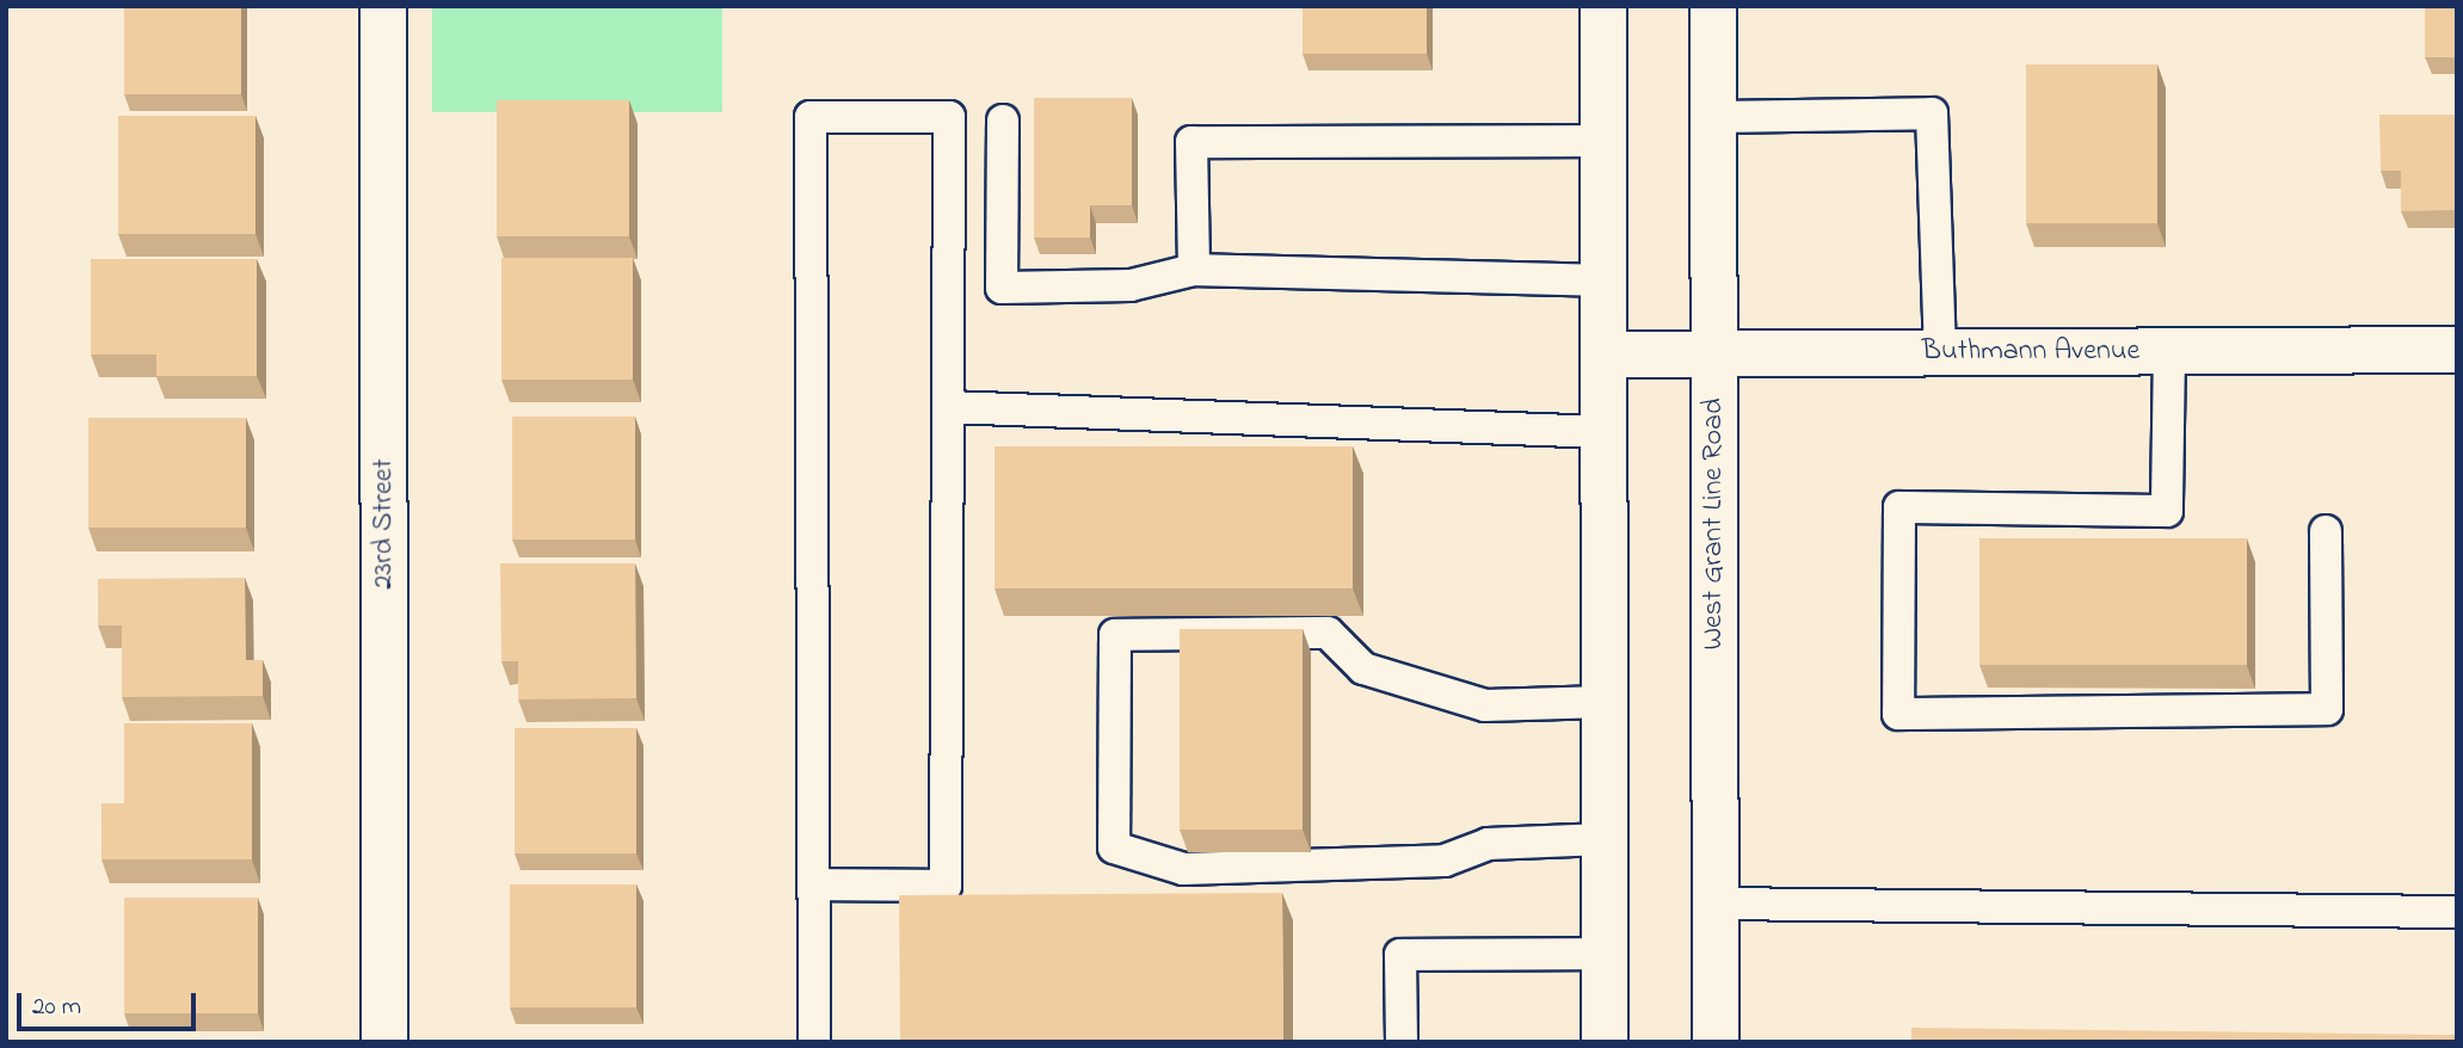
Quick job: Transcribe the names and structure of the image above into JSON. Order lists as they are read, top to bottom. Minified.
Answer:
{"streets":{"main road":["Buthmann Avenue","23rd Street","West Grant Line Road"]},"crossings":[["Buthmann Avenue","West Grant Line Road"]],"scale_bar":"20 m"}
